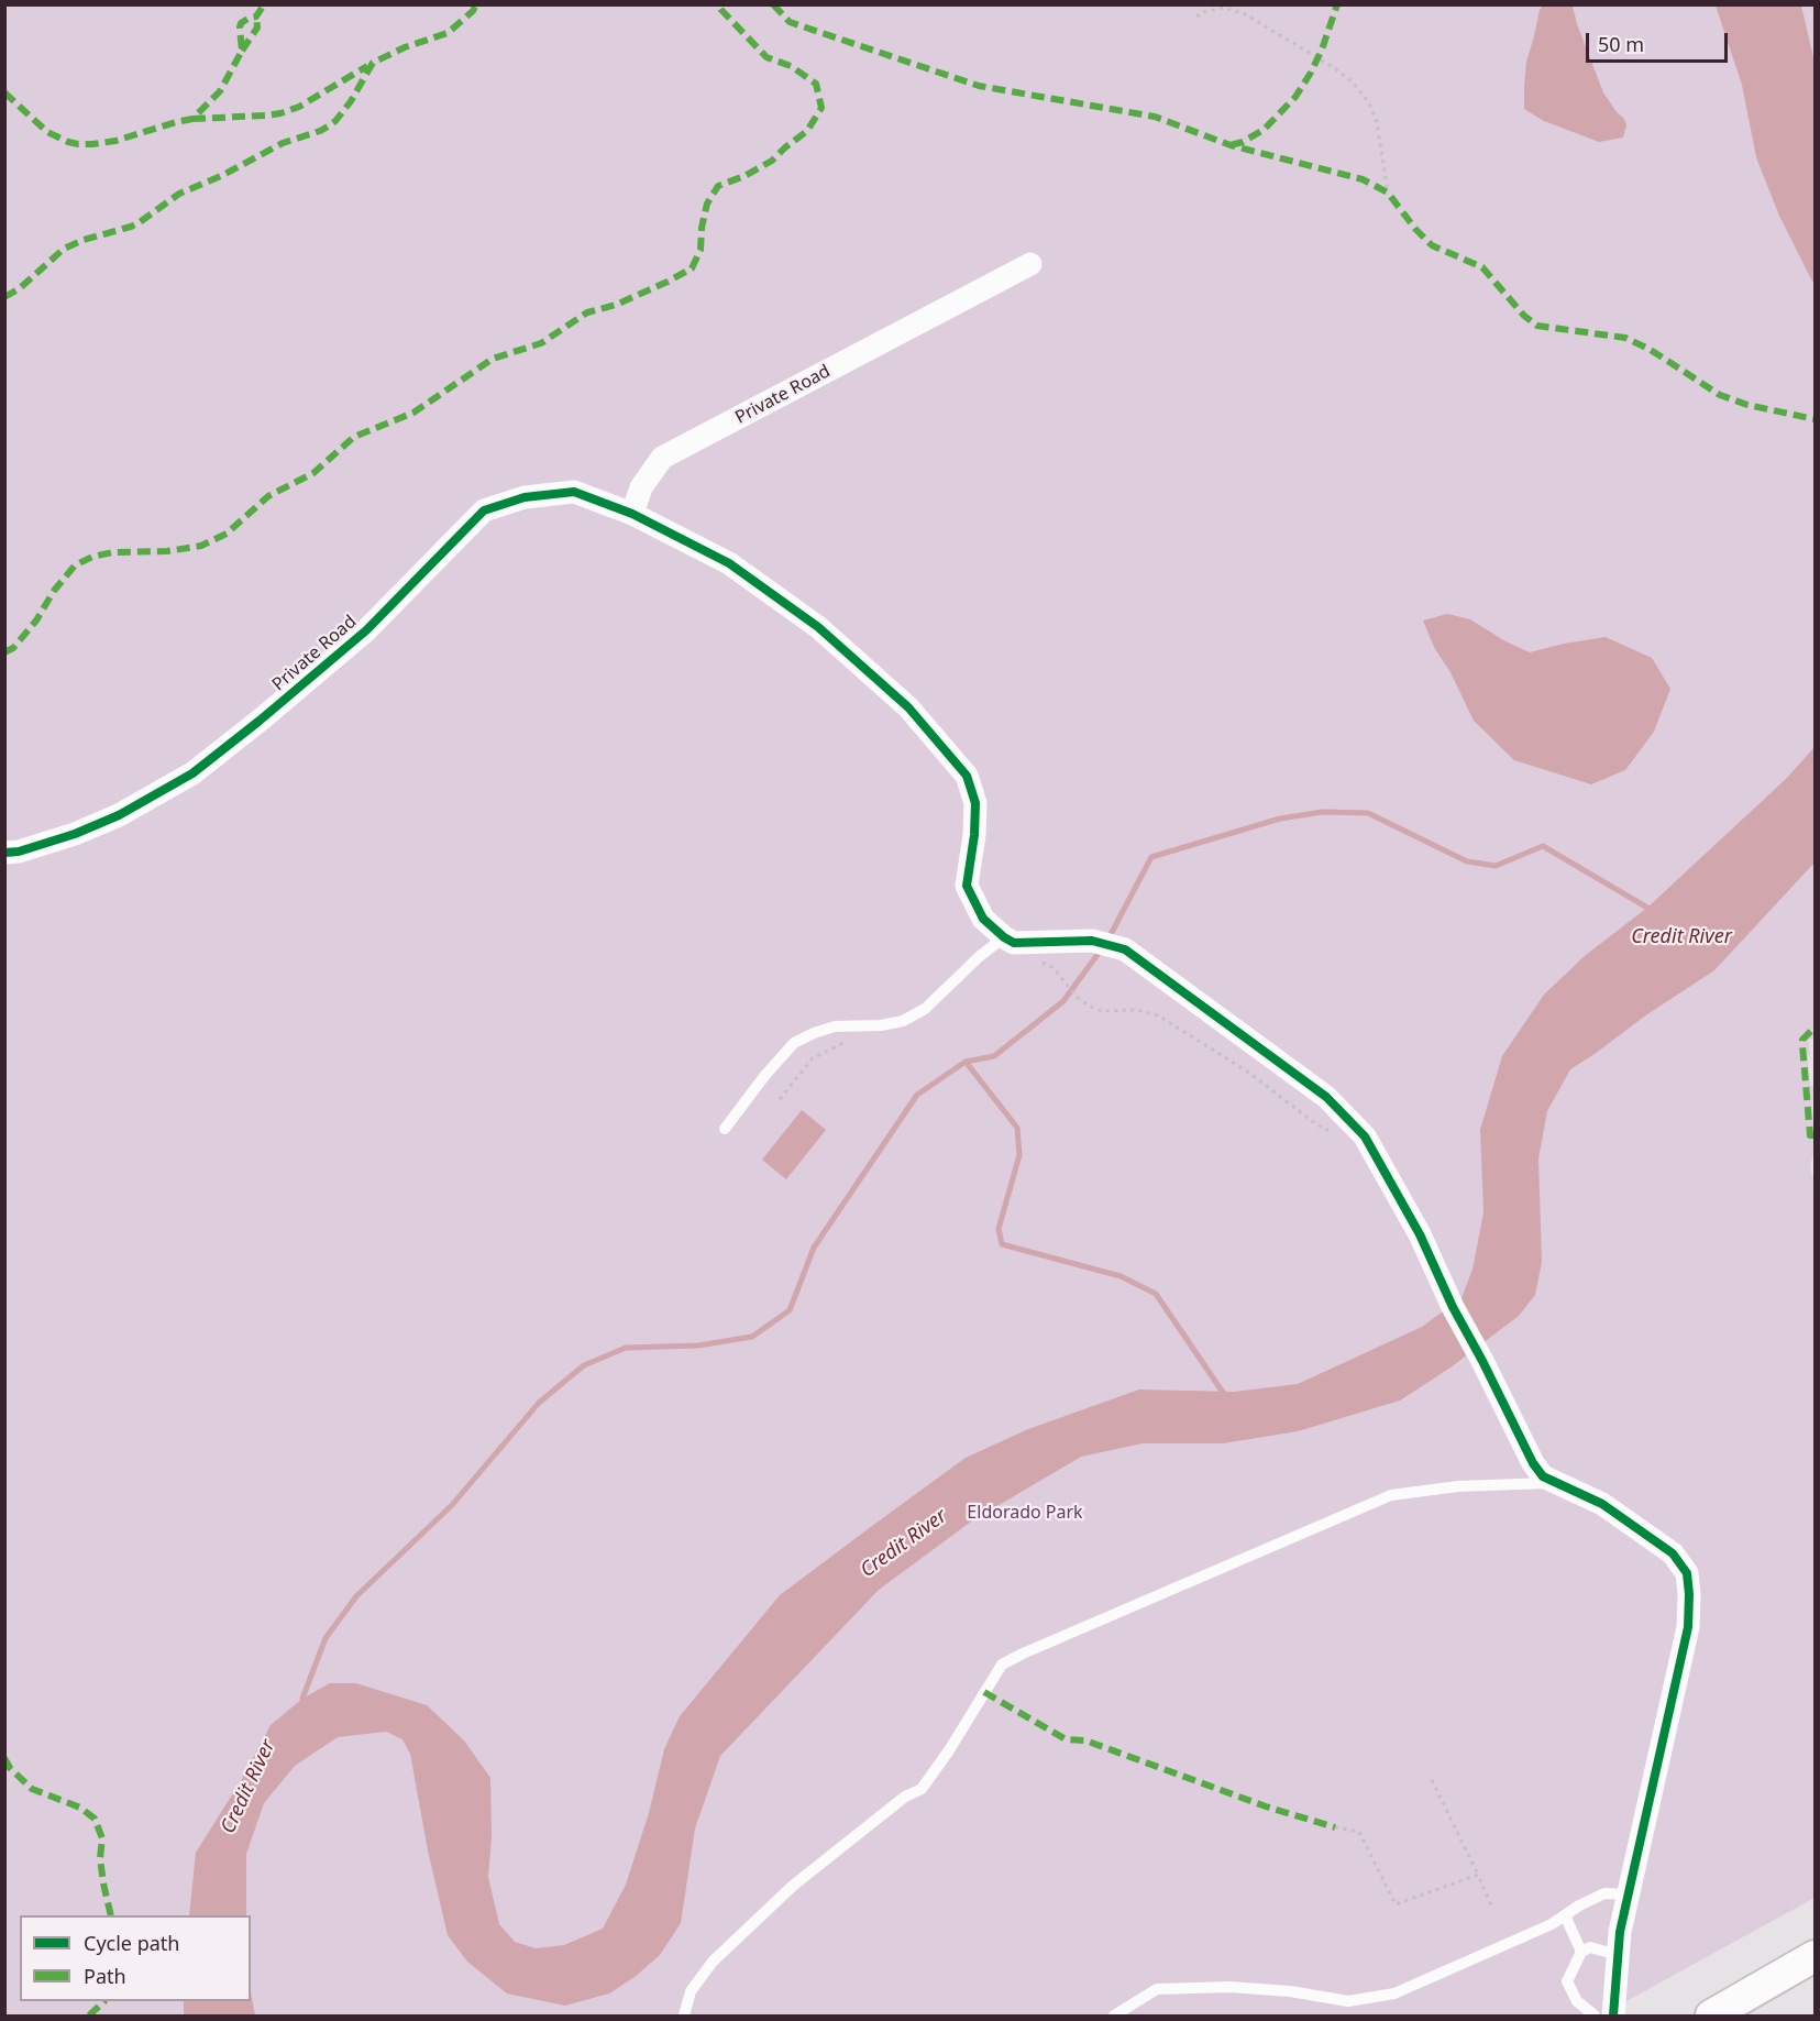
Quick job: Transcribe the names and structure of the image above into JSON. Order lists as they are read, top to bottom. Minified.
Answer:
{"streets":{"street":["Private Road"]},"water":["Credit River"],"parks":["Eldorado Park"],"legend":["Cycle path","Path"],"scale_bar":"50 m"}
